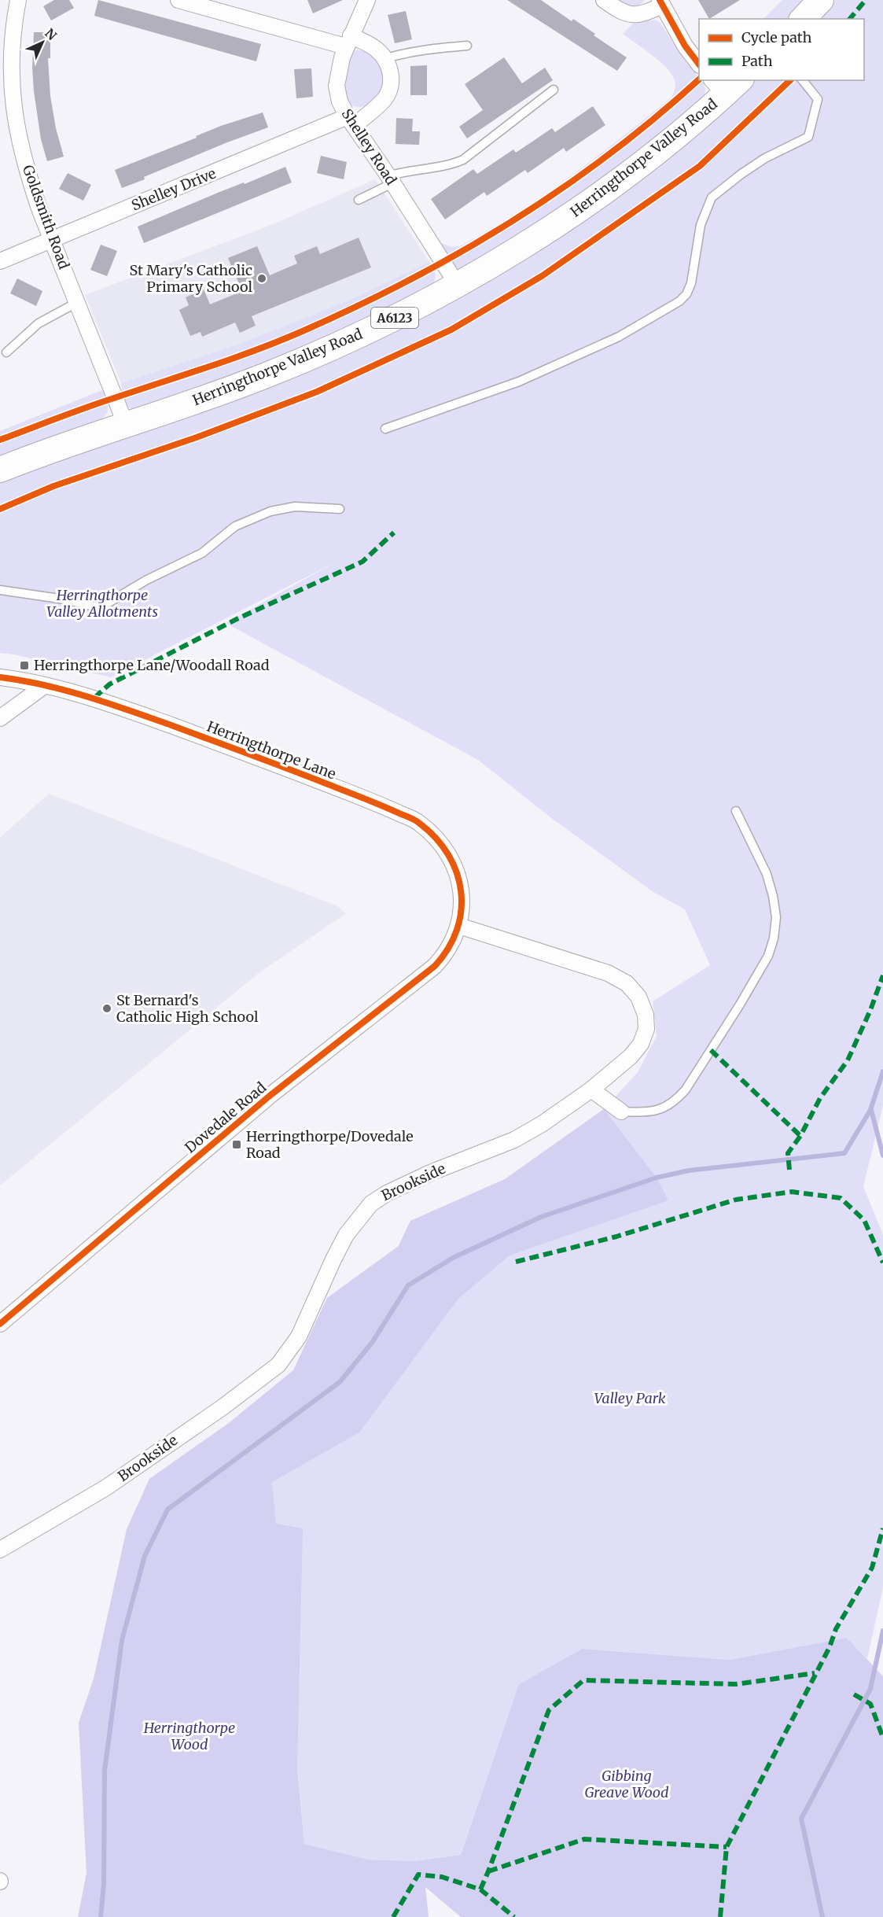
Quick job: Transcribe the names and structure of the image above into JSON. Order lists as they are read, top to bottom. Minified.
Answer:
{"streets":{"main road":["Herringthorpe Valley Road","A6123"],"street":["Shelley Road","Shelley Drive","Goldsmith Road","Herringthorpe Lane","Dovedale Road","Brookside"]},"crossings":[["Shelley Road","Herringthorpe Valley Road"],["Shelley Road","Shelley Drive"],["Herringthorpe Valley Road","Goldsmith Road"],["Shelley Drive","Goldsmith Road"],["Herringthorpe Lane","Dovedale Road"],["Herringthorpe Lane","Brookside"],["Dovedale Road","Brookside"]],"parks":["Herringthorpe Valley Allotments","Valley Park","Herringthorpe Wood","Gibbing Greave Wood"],"places":{"other":["St Mary's Catholic Primary School","St Bernard's Catholic High School"],"transit":["Herringthorpe Lane/Woodall Road","Herringthorpe/Dovedale Road"]},"legend":["Cycle path","Path"],"north":"top right"}
